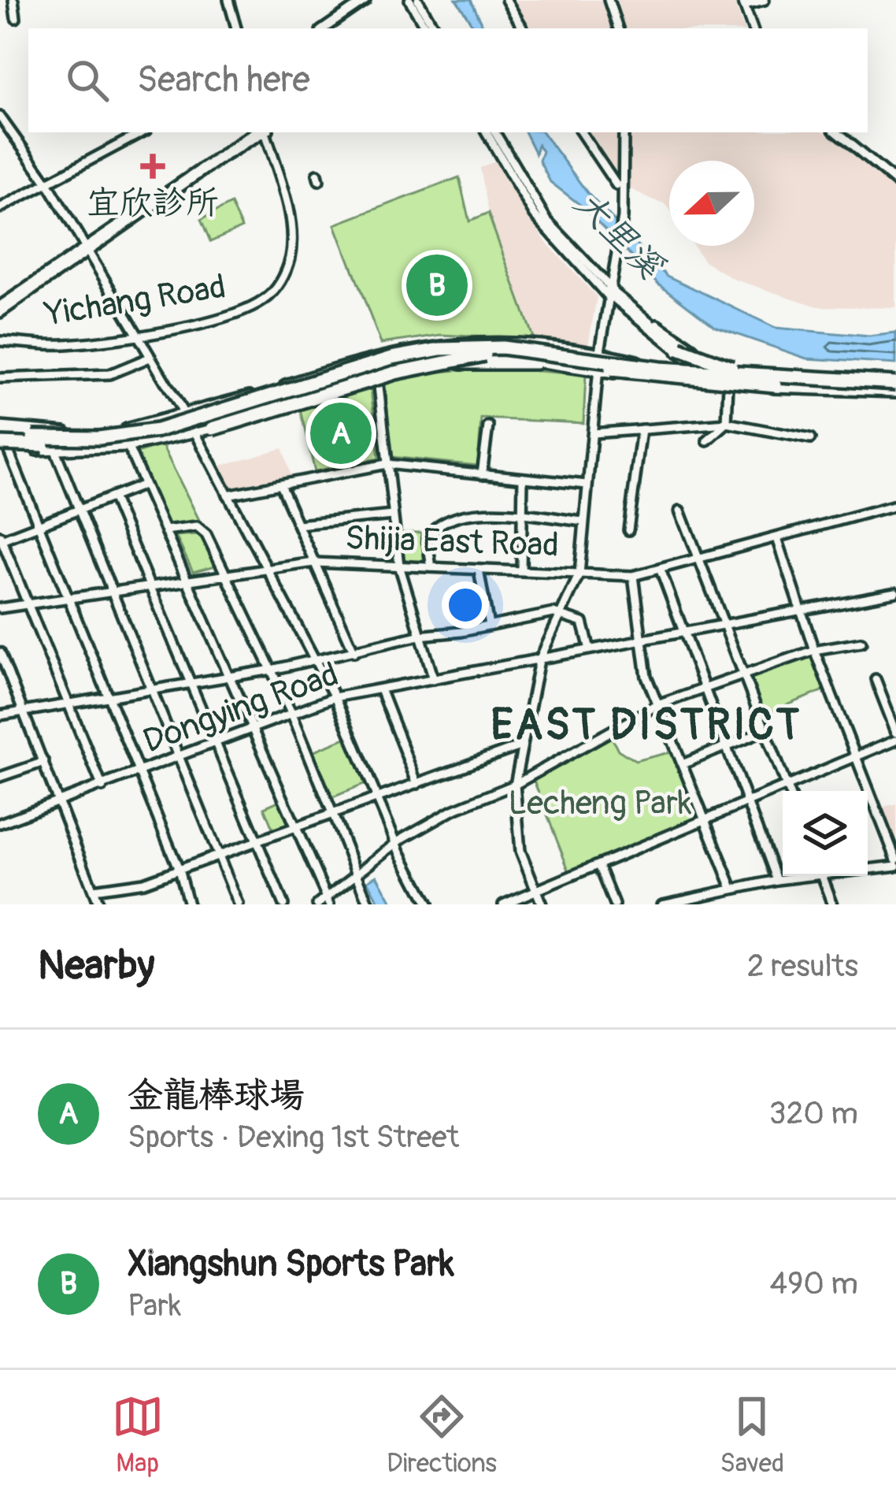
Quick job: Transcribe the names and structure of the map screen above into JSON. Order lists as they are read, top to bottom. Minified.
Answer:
{"streets":{"street":["Yichang Road","Shijia East Road","Dongying Road"]},"districts":["EAST DISTRICT"],"water":["大里溪"],"parks":["Lecheng Park"],"places":{"health":["宜欣診所"]},"north":"left","page":{"search":"Search here","pins":["B","A"],"heading":["Nearby","2 results"],"list":[{"mark":"A","name":"金龍棒球場","note":"Sports · Dexing 1st Street","value":"320 m"},{"mark":"B","name":"Xiangshun Sports Park","note":"Park","value":"490 m"}],"nav":["Map","Directions","Saved"]}}
